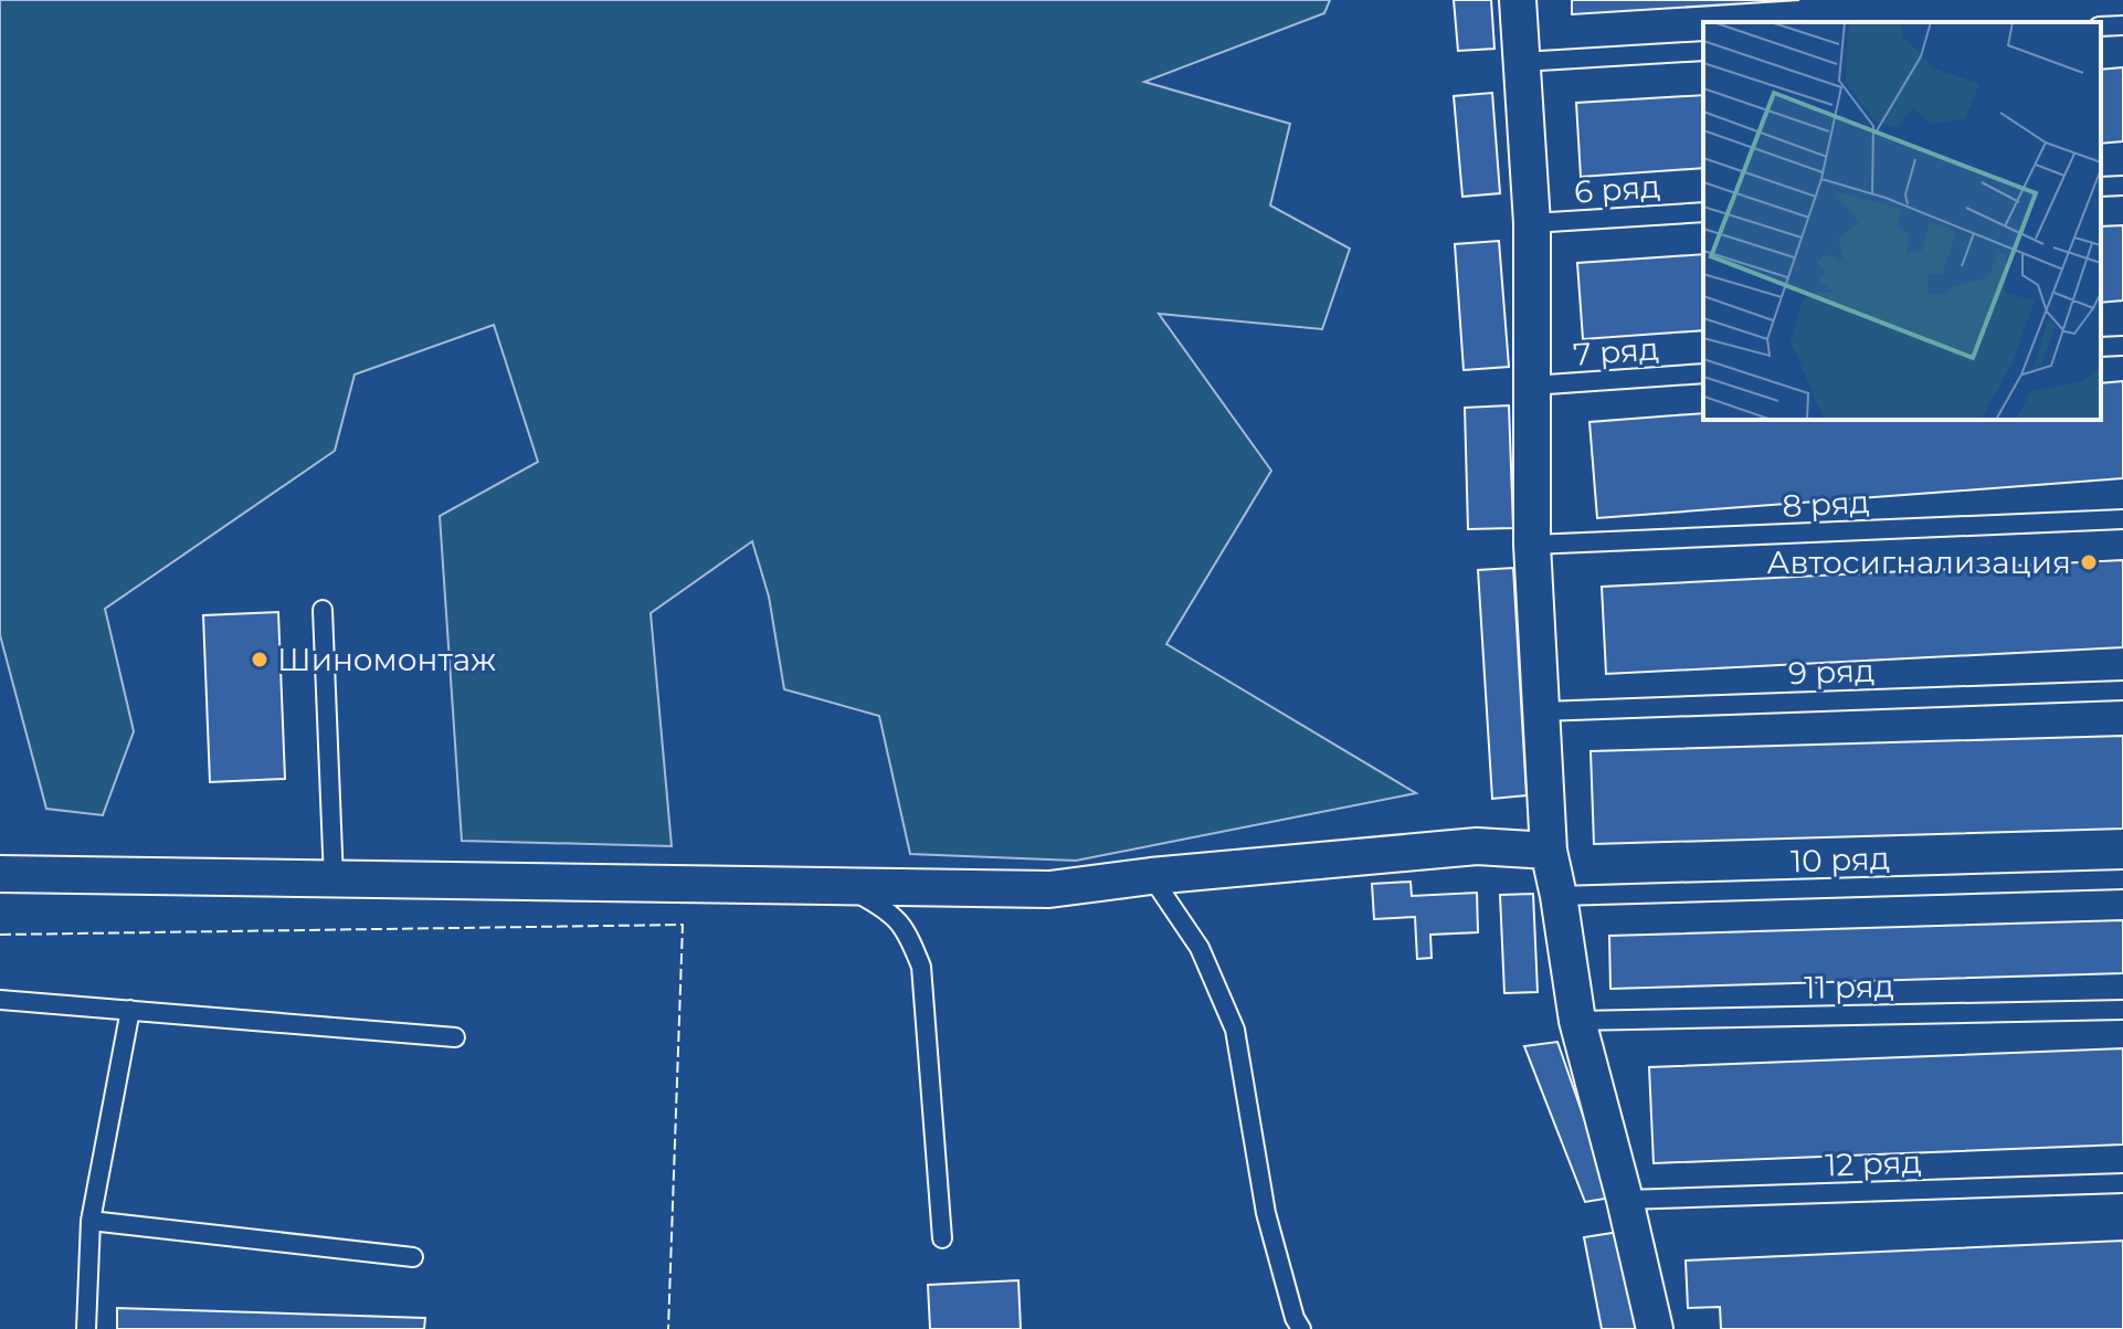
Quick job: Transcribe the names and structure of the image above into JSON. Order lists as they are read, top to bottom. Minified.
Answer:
{"streets":{"lane":["6 ряд","7 ряд","8 ряд","9 ряд","10 ряд","11 ряд","12 ряд"]},"places":["Автосигнализация","Шиномонтаж"]}
